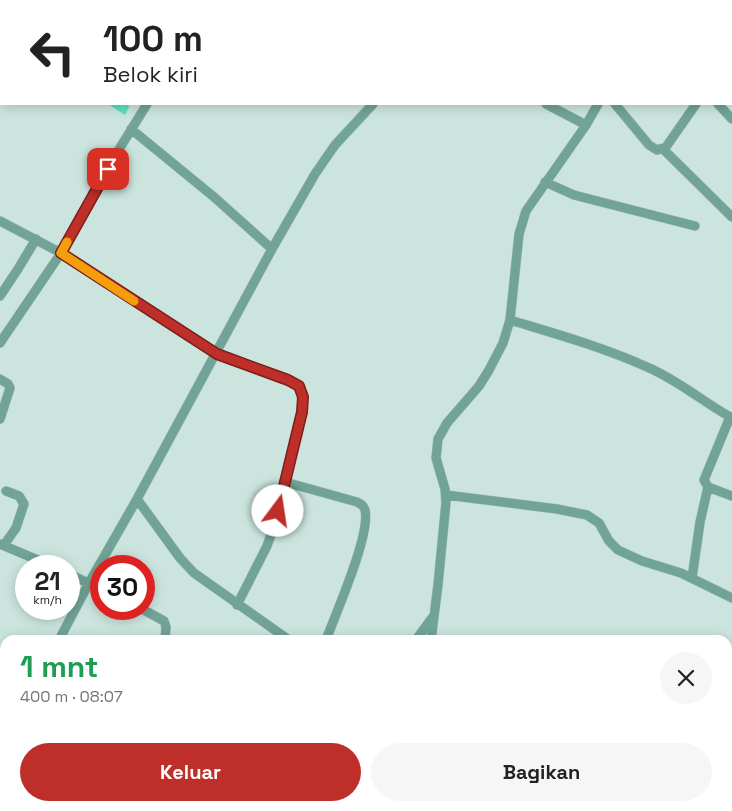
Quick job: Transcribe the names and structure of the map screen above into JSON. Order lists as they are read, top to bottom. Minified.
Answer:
{"page":{"turn":["100 m","Belok kiri"],"speed":"21 km/h","limit":"30","heading":["1 mnt","400 m · 08:07"],"buttons":["Keluar","Bagikan"]}}
